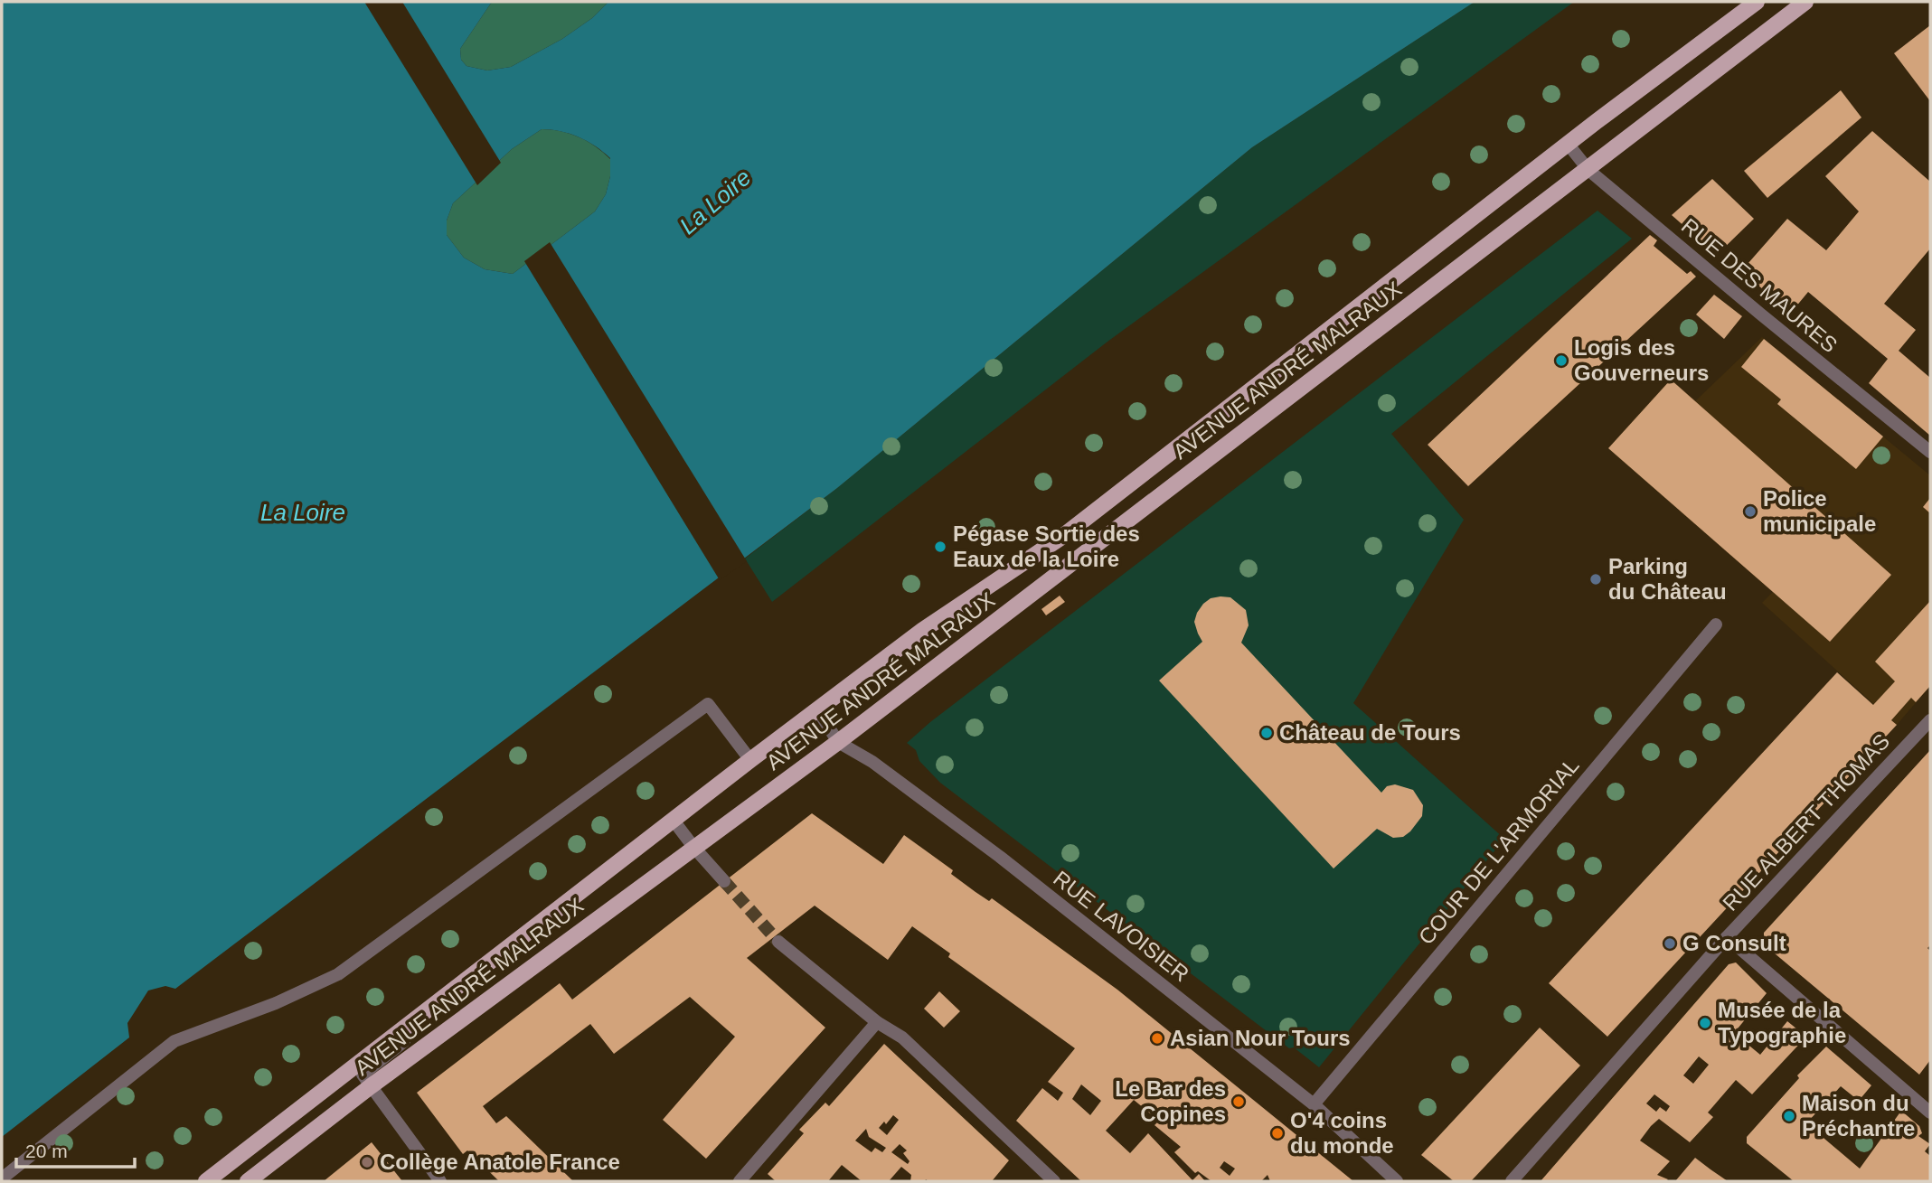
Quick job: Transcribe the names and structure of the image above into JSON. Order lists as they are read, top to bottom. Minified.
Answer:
{"streets":{"main road":["AVENUE ANDRÉ MALRAUX"],"street":["RUE DES MAURES","RUE ALBERT THOMAS","COUR DE L'ARMORIAL","RUE LAVOISIER"]},"crossings":[["RUE DES MAURES","AVENUE ANDRÉ MALRAUX"],["AVENUE ANDRÉ MALRAUX","RUE LAVOISIER"],["COUR DE L'ARMORIAL","RUE LAVOISIER"]],"water":["La Loire"],"places":["Logis des Gouverneurs","Police municipale","Pégase Sortie des Eaux de la Loire","Parking du Château","Château de Tours","G Consult","Musée de la Typographie","Asian Nour Tours","Le Bar des Copines","Maison du Préchantre","O'4 coins du monde","Collège Anatole France"],"scale_bar":"20 m"}
